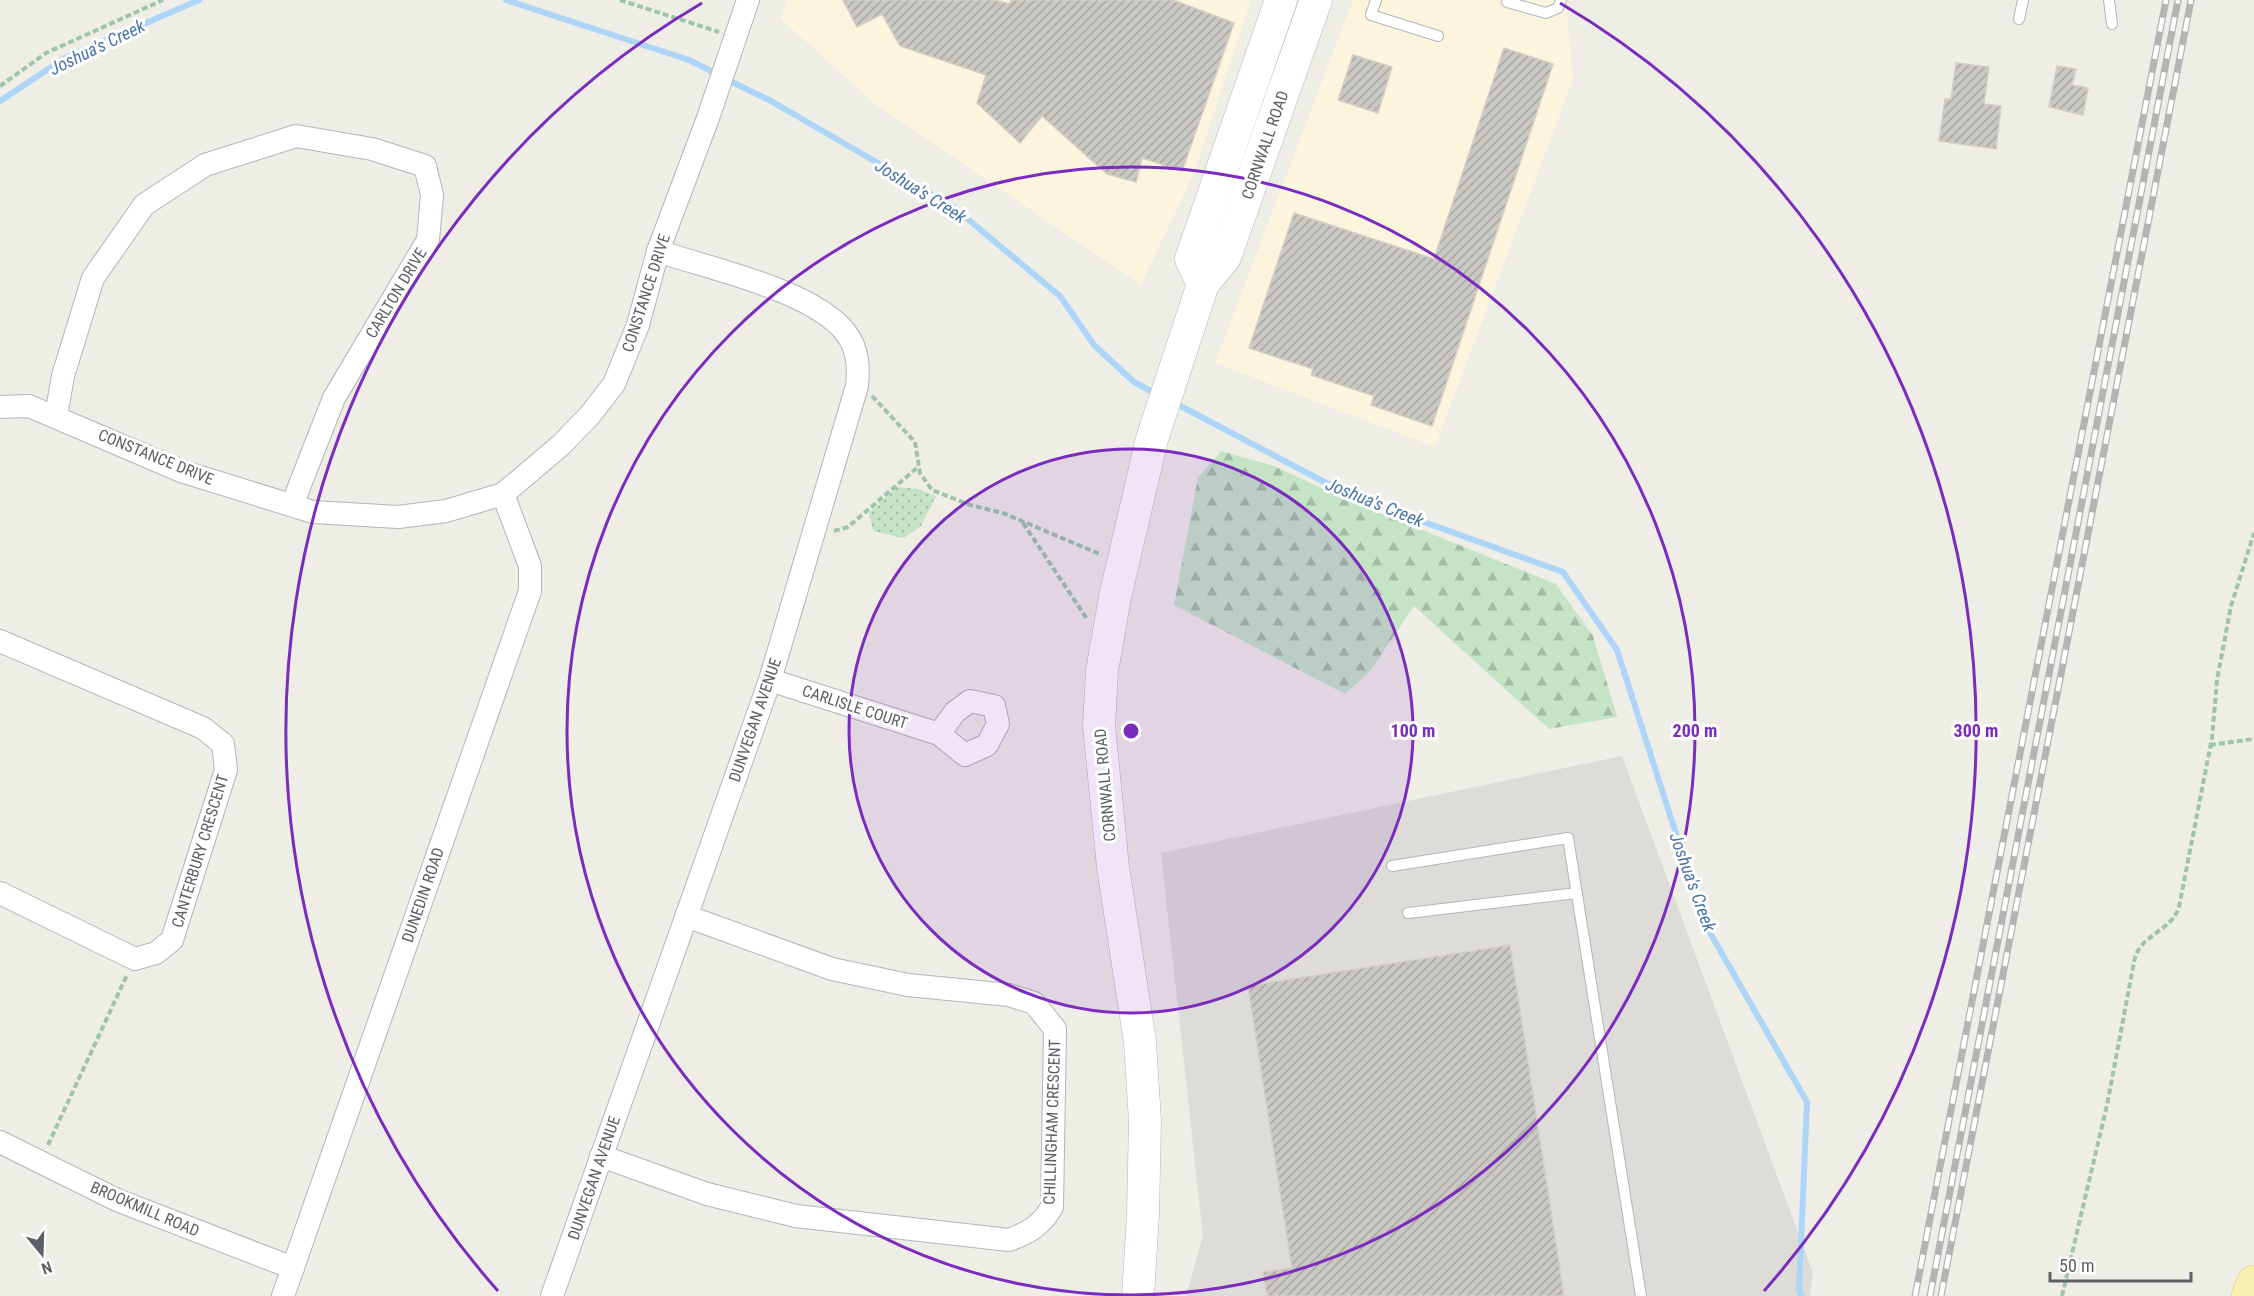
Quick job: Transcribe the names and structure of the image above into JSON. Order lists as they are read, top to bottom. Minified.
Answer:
{"streets":{"main road":["CORNWALL ROAD"],"street":["CARLTON DRIVE","CONSTANCE DRIVE","CARLISLE COURT","DUNVEGAN AVENUE","CANTERBURY CRESCENT","DUNEDIN ROAD","CHILLINGHAM CRESCENT","BROOKMILL ROAD"]},"crossings":[["CARLTON DRIVE","CONSTANCE DRIVE"],["CONSTANCE DRIVE","DUNVEGAN AVENUE"],["CONSTANCE DRIVE","DUNEDIN ROAD"],["CARLISLE COURT","DUNVEGAN AVENUE"],["DUNVEGAN AVENUE","CHILLINGHAM CRESCENT"],["DUNEDIN ROAD","BROOKMILL ROAD"]],"water":["Joshua's Creek"],"scale_bar":"50 m","north":"bottom","rings":["100 m","200 m","300 m"]}
